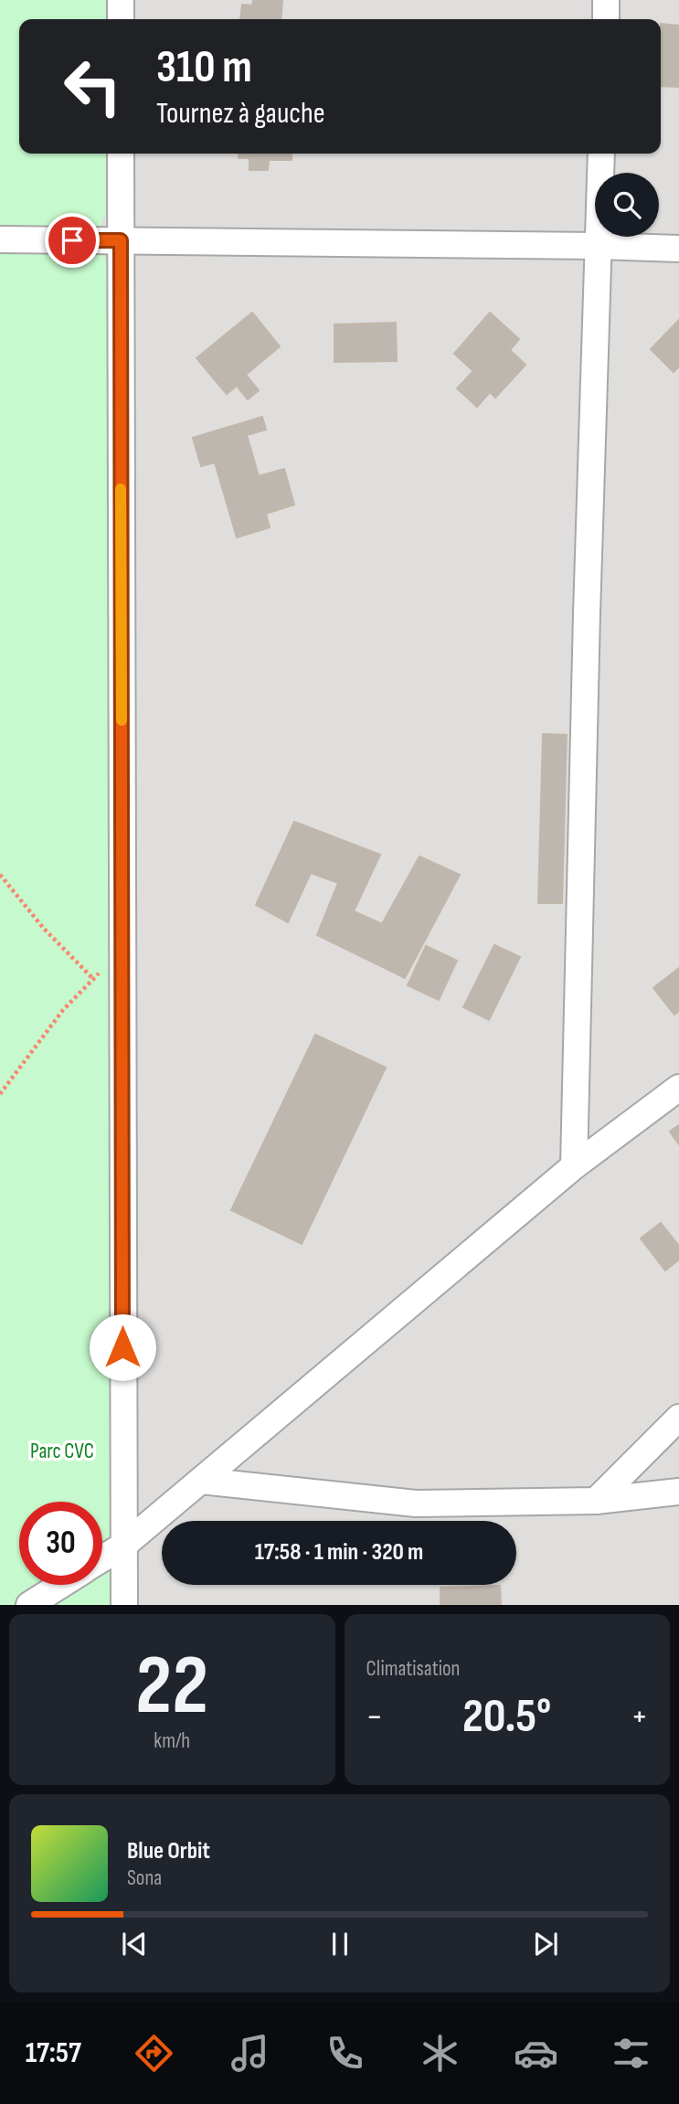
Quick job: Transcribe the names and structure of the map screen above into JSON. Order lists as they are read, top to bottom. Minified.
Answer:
{"parks":["Parc CVC"],"page":{"turn":["310 m","Tournez à gauche"],"limit":"30","trip":"17:58 · 1 min · 320 m","tile":[["22","km/h"],"Climatisation"],"heat":["−","20.5°","+"],"song":["Blue Orbit","Sona"],"tabs":"17:57"}}
